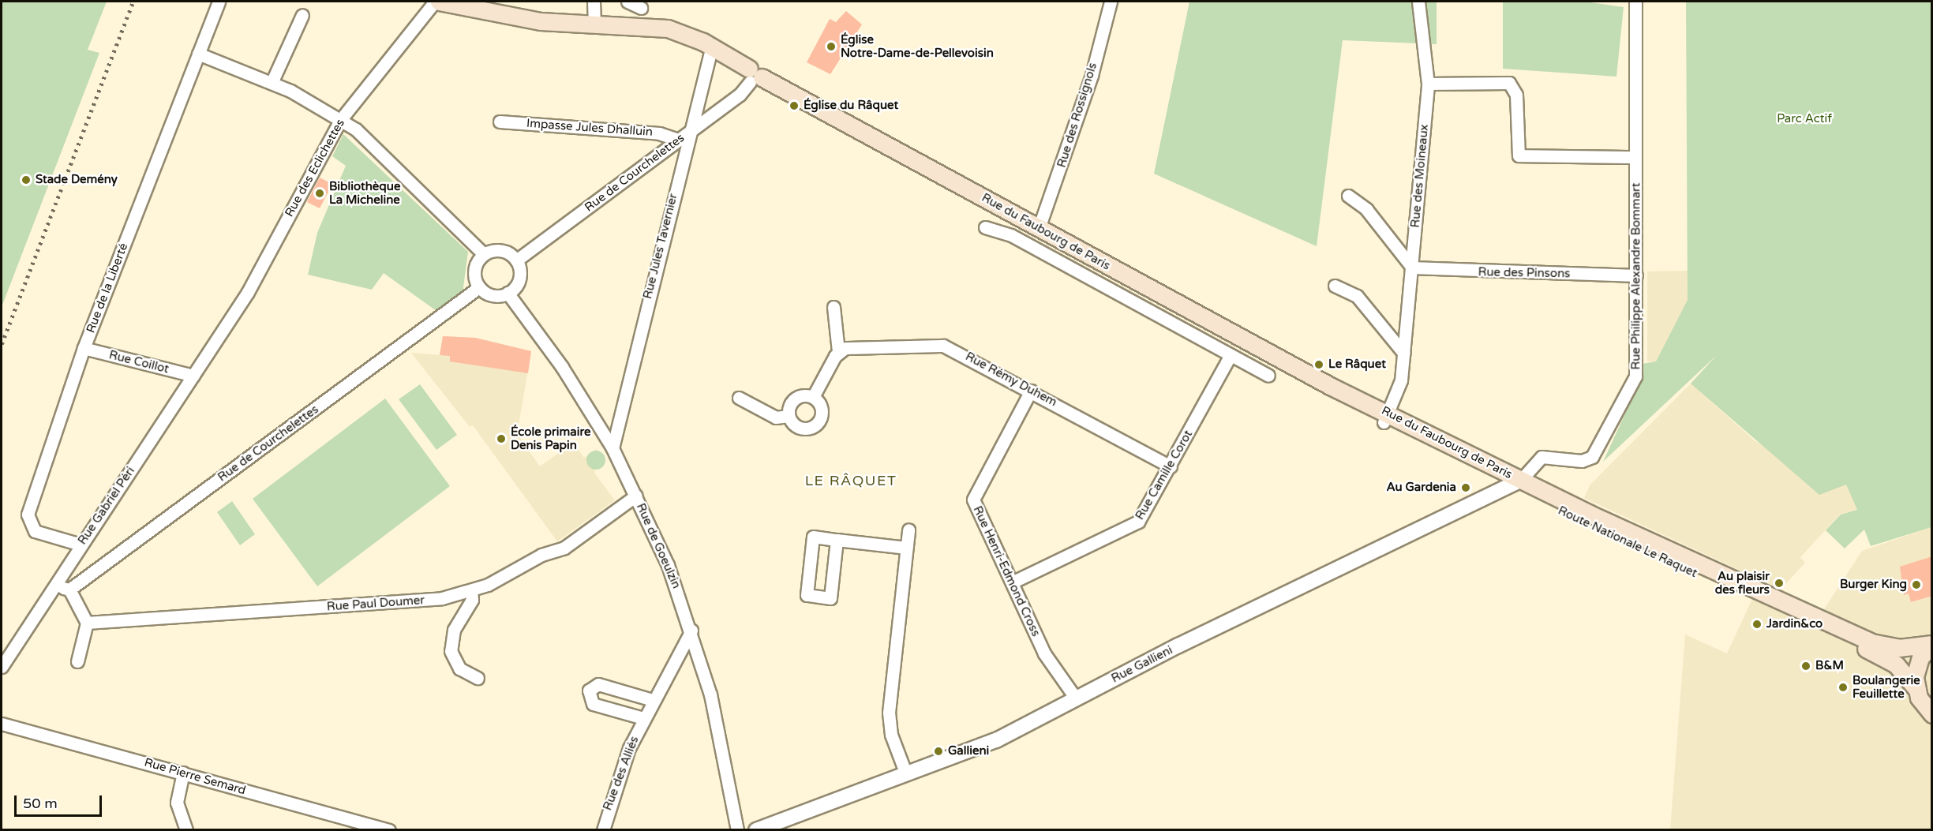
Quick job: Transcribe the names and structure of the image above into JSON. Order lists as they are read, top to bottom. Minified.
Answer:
{"streets":{"main road":["Rue du Faubourg de Paris","Route Nationale Le Raquet"],"street":["Rue des Rossignols","Impasse Jules Dhalluin","Rue des Eclichettes","Rue de Courchelettes","Rue des Moineaux","Rue Jules Tavernier","Rue des Pinsons","Rue Philippe Alexandre Bommart","Rue de la Liberté","Rue Coillot","Rue Rémy Duhem","Rue Camille Corot","Rue Gabriel Péri","Rue de Goeulzin","Rue Henri-Edmond Cross","Rue Paul Doumer","Rue Gallieni","Rue des Alliés","Rue Pierre Semard"]},"crossings":[["Rue des Rossignols","Rue du Faubourg de Paris"],["Impasse Jules Dhalluin","Rue de Courchelettes"],["Rue des Eclichettes","Rue du Faubourg de Paris"],["Rue des Eclichettes","Rue Gabriel Péri"],["Rue de Courchelettes","Rue du Faubourg de Paris"],["Rue de Courchelettes","Rue Jules Tavernier"],["Rue de Courchelettes","Rue de Goeulzin"],["Rue des Moineaux","Rue du Faubourg de Paris"],["Rue des Moineaux","Rue des Pinsons"],["Rue du Faubourg de Paris","Rue Jules Tavernier"],["Rue du Faubourg de Paris","Rue Philippe Alexandre Bommart"],["Rue du Faubourg de Paris","Rue Camille Corot"],["Rue du Faubourg de Paris","Route Nationale Le Raquet"],["Rue du Faubourg de Paris","Rue Gallieni"],["Rue Jules Tavernier","Rue de Goeulzin"],["Rue des Pinsons","Rue Philippe Alexandre Bommart"],["Rue Philippe Alexandre Bommart","Route Nationale Le Raquet"],["Rue Philippe Alexandre Bommart","Rue Gallieni"],["Rue de la Liberté","Rue Coillot"],["Rue de la Liberté","Rue Gabriel Péri"],["Rue Coillot","Rue Gabriel Péri"],["Rue Rémy Duhem","Rue Camille Corot"],["Rue Rémy Duhem","Rue Henri-Edmond Cross"],["Rue Camille Corot","Rue Henri-Edmond Cross"],["Route Nationale Le Raquet","Rue Gallieni"],["Rue de Goeulzin","Rue Paul Doumer"],["Rue de Goeulzin","Rue des Alliés"],["Rue Henri-Edmond Cross","Rue Gallieni"]],"districts":["LE RÂQUET"],"parks":["Parc Actif"],"places":["Église Notre-Dame-de-Pellevoisin","Église du Râquet","Stade Demény","Bibliothèque La Micheline","Le Râquet","École primaire Denis Papin","Au Gardenia","Au plaisir des fleurs","Burger King","Jardin&co","B&M","Boulangerie Feuillette","Gallieni"],"scale_bar":"50 m"}
